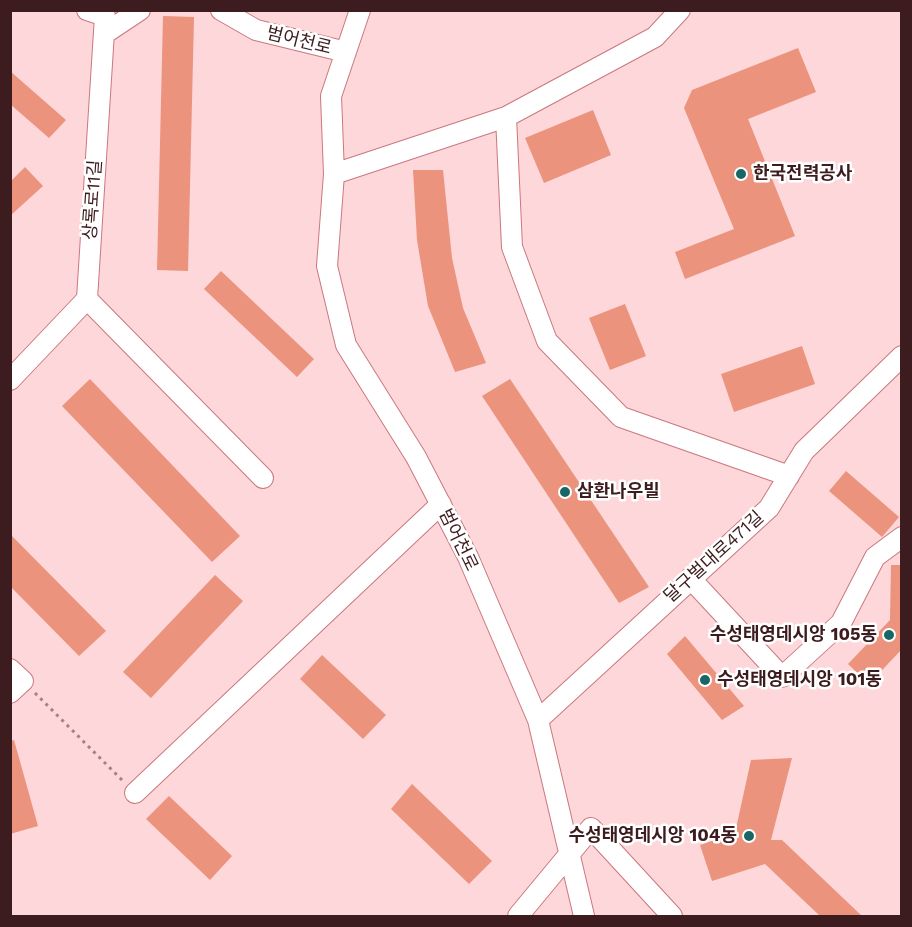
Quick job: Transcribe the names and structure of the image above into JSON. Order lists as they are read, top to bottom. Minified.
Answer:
{"streets":{"street":["범어천로","상록로11길","달구벌대로471길"]},"crossings":[["범어천로","달구벌대로471길"]],"places":["한국전력공사","삼환나우빌","수성태영데시앙 105동","수성태영데시앙 101동","수성태영데시앙 104동"]}
